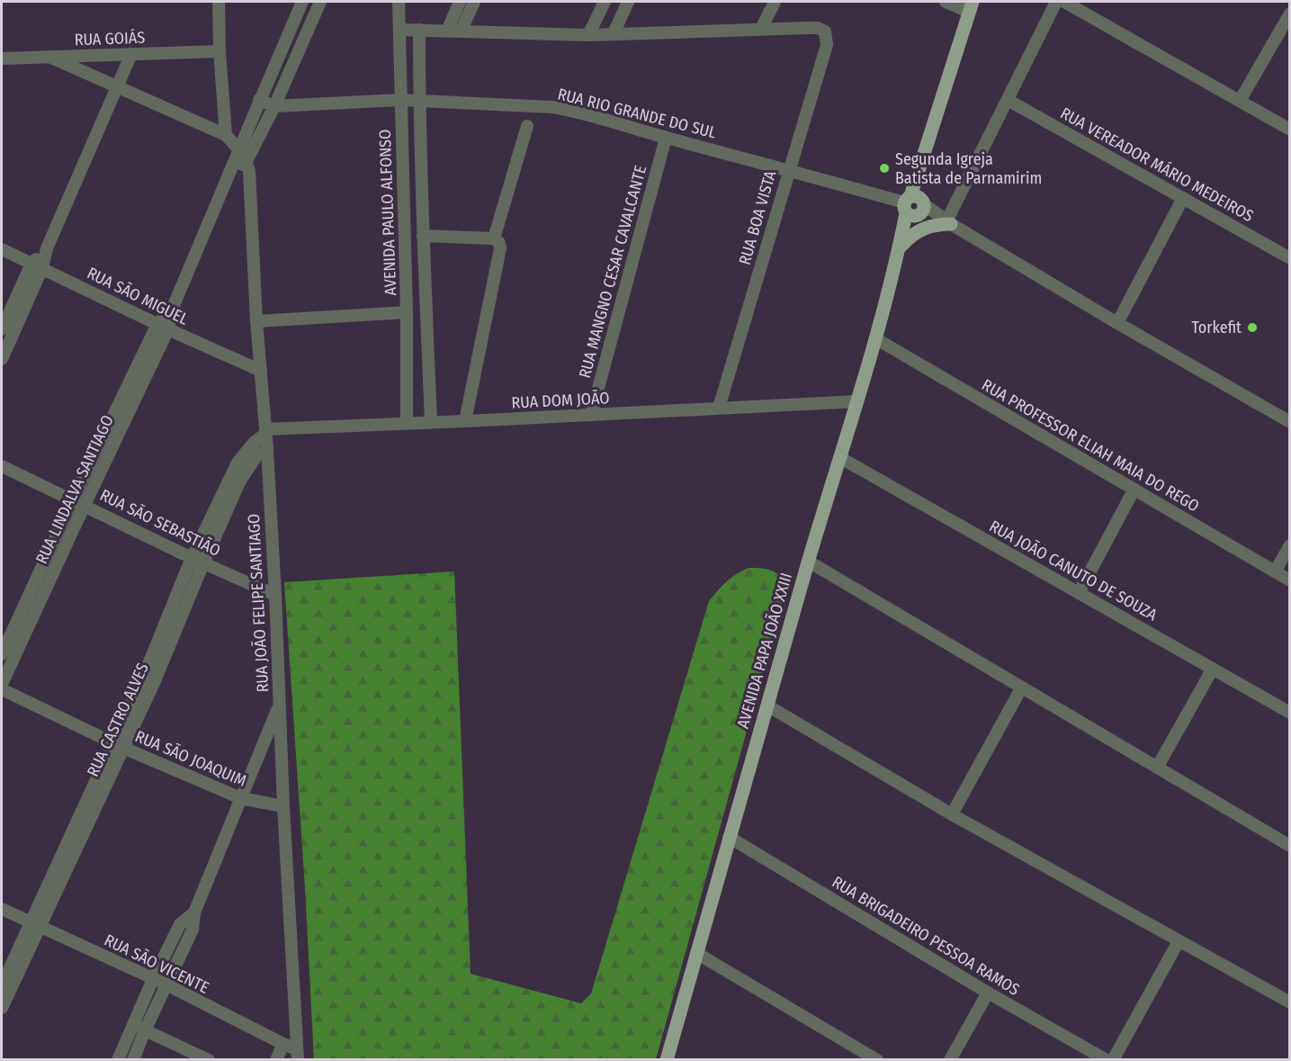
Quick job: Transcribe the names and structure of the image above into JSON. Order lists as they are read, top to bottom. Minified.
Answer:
{"streets":{"main road":["AVENIDA PAPA JOÃO XXIII"],"street":["RUA GOIÁS","RUA RIO GRANDE DO SUL","RUA VEREADOR MÁRIO MEDEIROS","AVENIDA PAULO ALFONSO","RUA BOA VISTA","RUA MANGNO CESAR CAVALCANTE","RUA SÃO MIGUEL","RUA DOM JOÃO","RUA PROFESSOR ELIAH MAIA DO REGO","RUA LINDALVA SANTIAGO","RUA SÃO SEBASTIÃO","RUA JOÃO CANUTO DE SOUZA","RUA JOÃO FELIPE SANTIAGO","RUA CASTRO ALVES","RUA SÃO JOAQUIM","RUA BRIGADEIRO PESSOA RAMOS","RUA SÃO VICENTE"]},"crossings":[["RUA RIO GRANDE DO SUL","AVENIDA PAULO ALFONSO"],["RUA RIO GRANDE DO SUL","RUA BOA VISTA"],["RUA RIO GRANDE DO SUL","RUA MANGNO CESAR CAVALCANTE"],["RUA RIO GRANDE DO SUL","RUA LINDALVA SANTIAGO"],["RUA RIO GRANDE DO SUL","AVENIDA PAPA JOÃO XXIII"],["AVENIDA PAULO ALFONSO","RUA DOM JOÃO"],["RUA BOA VISTA","RUA DOM JOÃO"],["RUA MANGNO CESAR CAVALCANTE","RUA DOM JOÃO"],["RUA SÃO MIGUEL","RUA LINDALVA SANTIAGO"],["RUA SÃO MIGUEL","RUA JOÃO FELIPE SANTIAGO"],["RUA DOM JOÃO","RUA JOÃO FELIPE SANTIAGO"],["RUA DOM JOÃO","AVENIDA PAPA JOÃO XXIII"],["RUA DOM JOÃO","RUA CASTRO ALVES"],["RUA PROFESSOR ELIAH MAIA DO REGO","AVENIDA PAPA JOÃO XXIII"],["RUA LINDALVA SANTIAGO","RUA SÃO SEBASTIÃO"],["RUA LINDALVA SANTIAGO","RUA JOÃO FELIPE SANTIAGO"],["RUA SÃO SEBASTIÃO","RUA JOÃO FELIPE SANTIAGO"],["RUA SÃO SEBASTIÃO","RUA CASTRO ALVES"],["RUA JOÃO CANUTO DE SOUZA","AVENIDA PAPA JOÃO XXIII"],["RUA JOÃO FELIPE SANTIAGO","RUA CASTRO ALVES"],["RUA JOÃO FELIPE SANTIAGO","RUA SÃO JOAQUIM"],["RUA JOÃO FELIPE SANTIAGO","RUA SÃO VICENTE"],["AVENIDA PAPA JOÃO XXIII","RUA BRIGADEIRO PESSOA RAMOS"],["RUA CASTRO ALVES","RUA SÃO JOAQUIM"],["RUA CASTRO ALVES","RUA SÃO VICENTE"]],"places":["Segunda Igreja Batista de Parnamirim","Torkefit"]}
